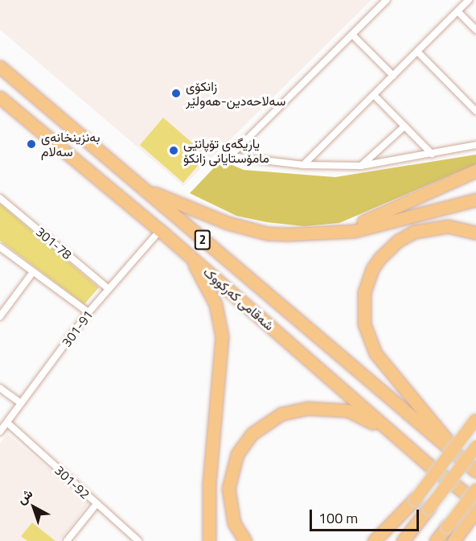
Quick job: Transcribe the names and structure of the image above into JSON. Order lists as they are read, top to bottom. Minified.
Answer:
{"streets":{"highway":["2","شەقامی کەرکووک"],"street":["301-78","301-91","301-92"]},"crossings":[["301-78","301-91"],["شەقامی کەرکووک","301-91"],["301-91","301-92"]],"places":["زانکۆی سەلاحەدین-هەولێر","بەنزینخانەی سەلام","یاریگەی تۆپانێی مامۆستایانی زانکۆ"],"scale_bar":"100 m","north":"top left"}
